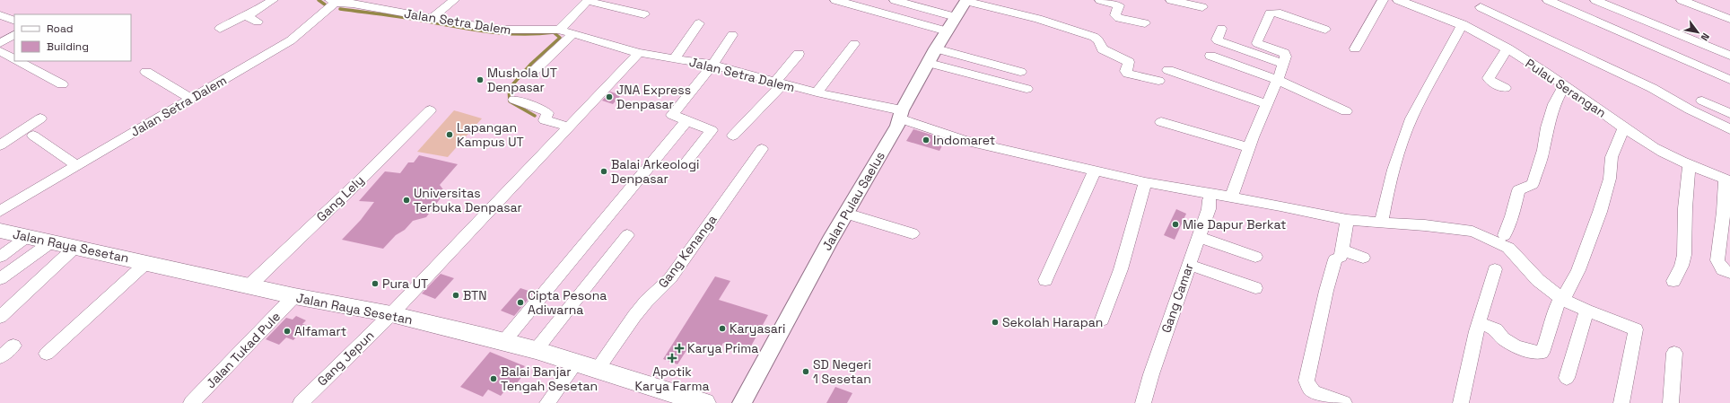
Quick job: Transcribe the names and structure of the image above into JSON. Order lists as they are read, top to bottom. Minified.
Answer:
{"streets":{"main road":["Jalan Raya Sesetan"],"street":["Jalan Setra Dalem","Pulau Serangan","Gang Lely","Jalan Pulau Saelus","Gang Kenanga","Gang Camar","Jalan Tukad Pule","Gang Jepun"]},"crossings":[["Jalan Setra Dalem","Jalan Pulau Saelus"],["Jalan Setra Dalem","Gang Camar"],["Jalan Setra Dalem","Gang Jepun"],["Gang Lely","Jalan Raya Sesetan"],["Jalan Raya Sesetan","Gang Kenanga"],["Jalan Raya Sesetan","Jalan Tukad Pule"],["Jalan Raya Sesetan","Gang Jepun"]],"places":{"other":["Mushola UT Denpasar","JNA Express Denpasar","Lapangan Kampus UT","Indomaret","Balai Arkeologi Denpasar","Universitas Terbuka Denpasar","Mie Dapur Berkat","Pura UT","BTN","Cipta Pesona Adiwarna","Sekolah Harapan","Karyasari","Alfamart","SD Negeri 1 Sesetan","Balai Banjar Tengah Sesetan"],"health":["Karya Prima","Apotik Karya Farma"]},"legend":["Road","Building"],"north":"bottom right"}
